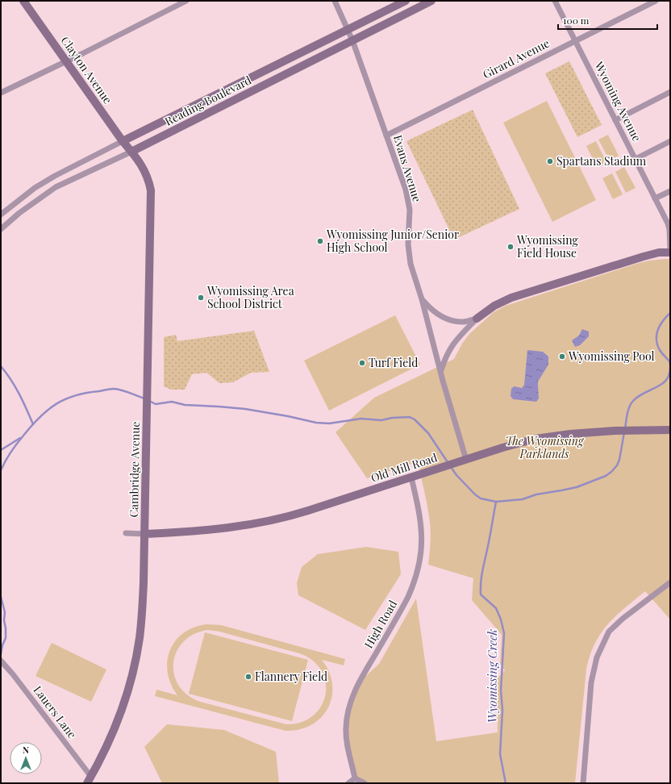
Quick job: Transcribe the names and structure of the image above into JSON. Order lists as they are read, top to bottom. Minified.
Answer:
{"streets":{"street":["Girard Avenue","Clayton Avenue","Reading Boulevard","Wyoming Avenue","Evans Avenue","Old Mill Road","Cambridge Avenue","High Road","Lauers Lane"]},"crossings":[["Girard Avenue","Wyoming Avenue"],["Girard Avenue","Evans Avenue"],["Clayton Avenue","Reading Boulevard"],["Clayton Avenue","Cambridge Avenue"],["Reading Boulevard","Evans Avenue"],["Reading Boulevard","Cambridge Avenue"],["Evans Avenue","Old Mill Road"],["Old Mill Road","Cambridge Avenue"],["Old Mill Road","High Road"],["Cambridge Avenue","Lauers Lane"]],"water":["Wyomissing Creek"],"parks":["The Wyomissing Parklands"],"places":["Spartans Stadium","Wyomissing Junior/Senior High School","Wyomissing Field House","Wyomissing Area School District","Wyomissing Pool","Turf Field","Flannery Field"],"scale_bar":"100 m","north":"top"}
